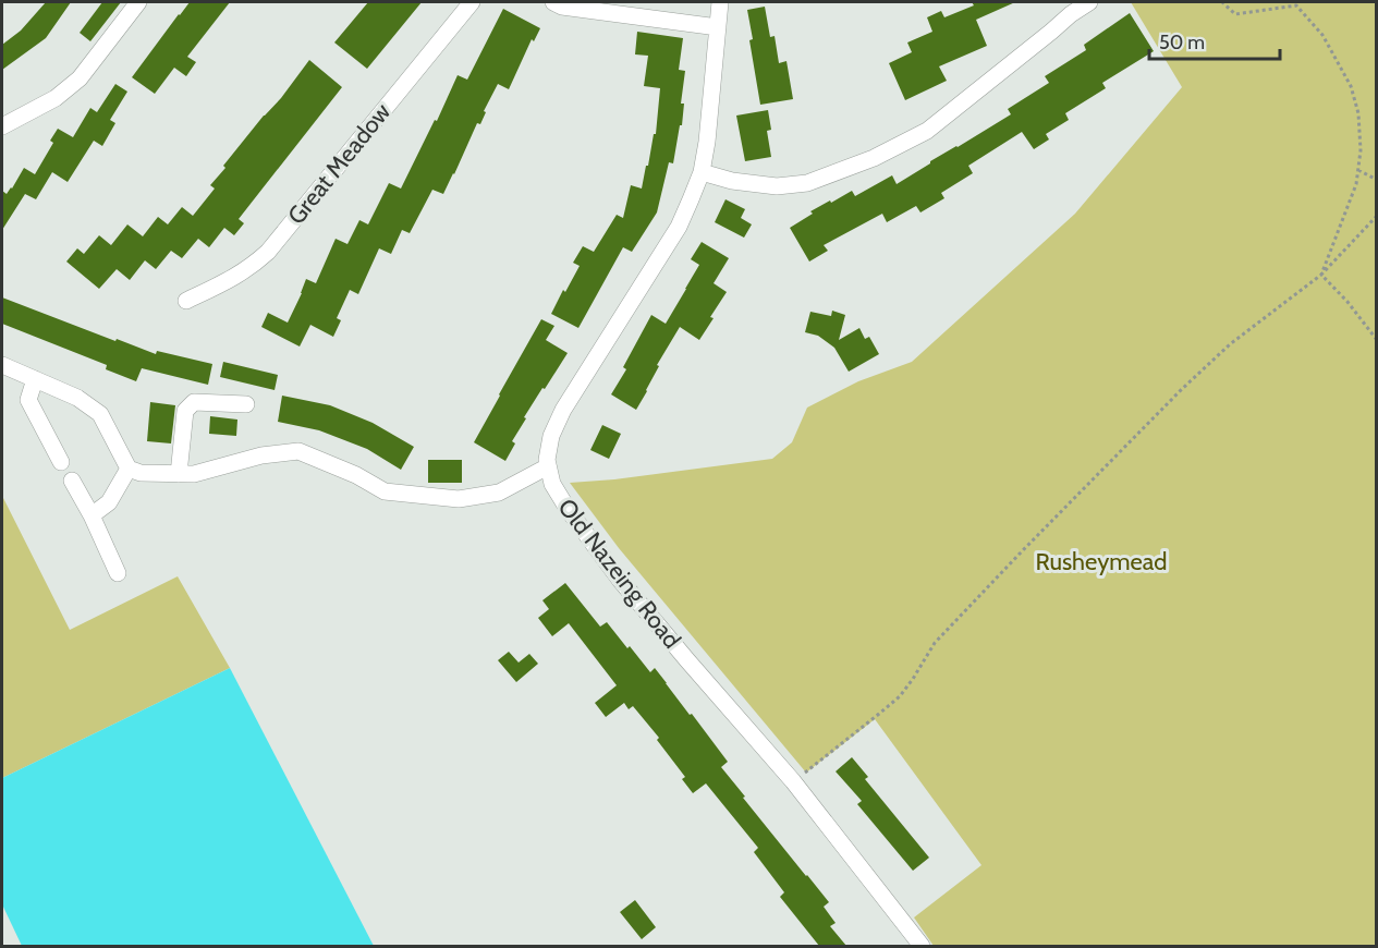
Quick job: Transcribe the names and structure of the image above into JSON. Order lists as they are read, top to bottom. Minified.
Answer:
{"streets":{"street":["Great Meadow","Old Nazeing Road"]},"parks":["Rusheymead"],"scale_bar":"50 m"}
